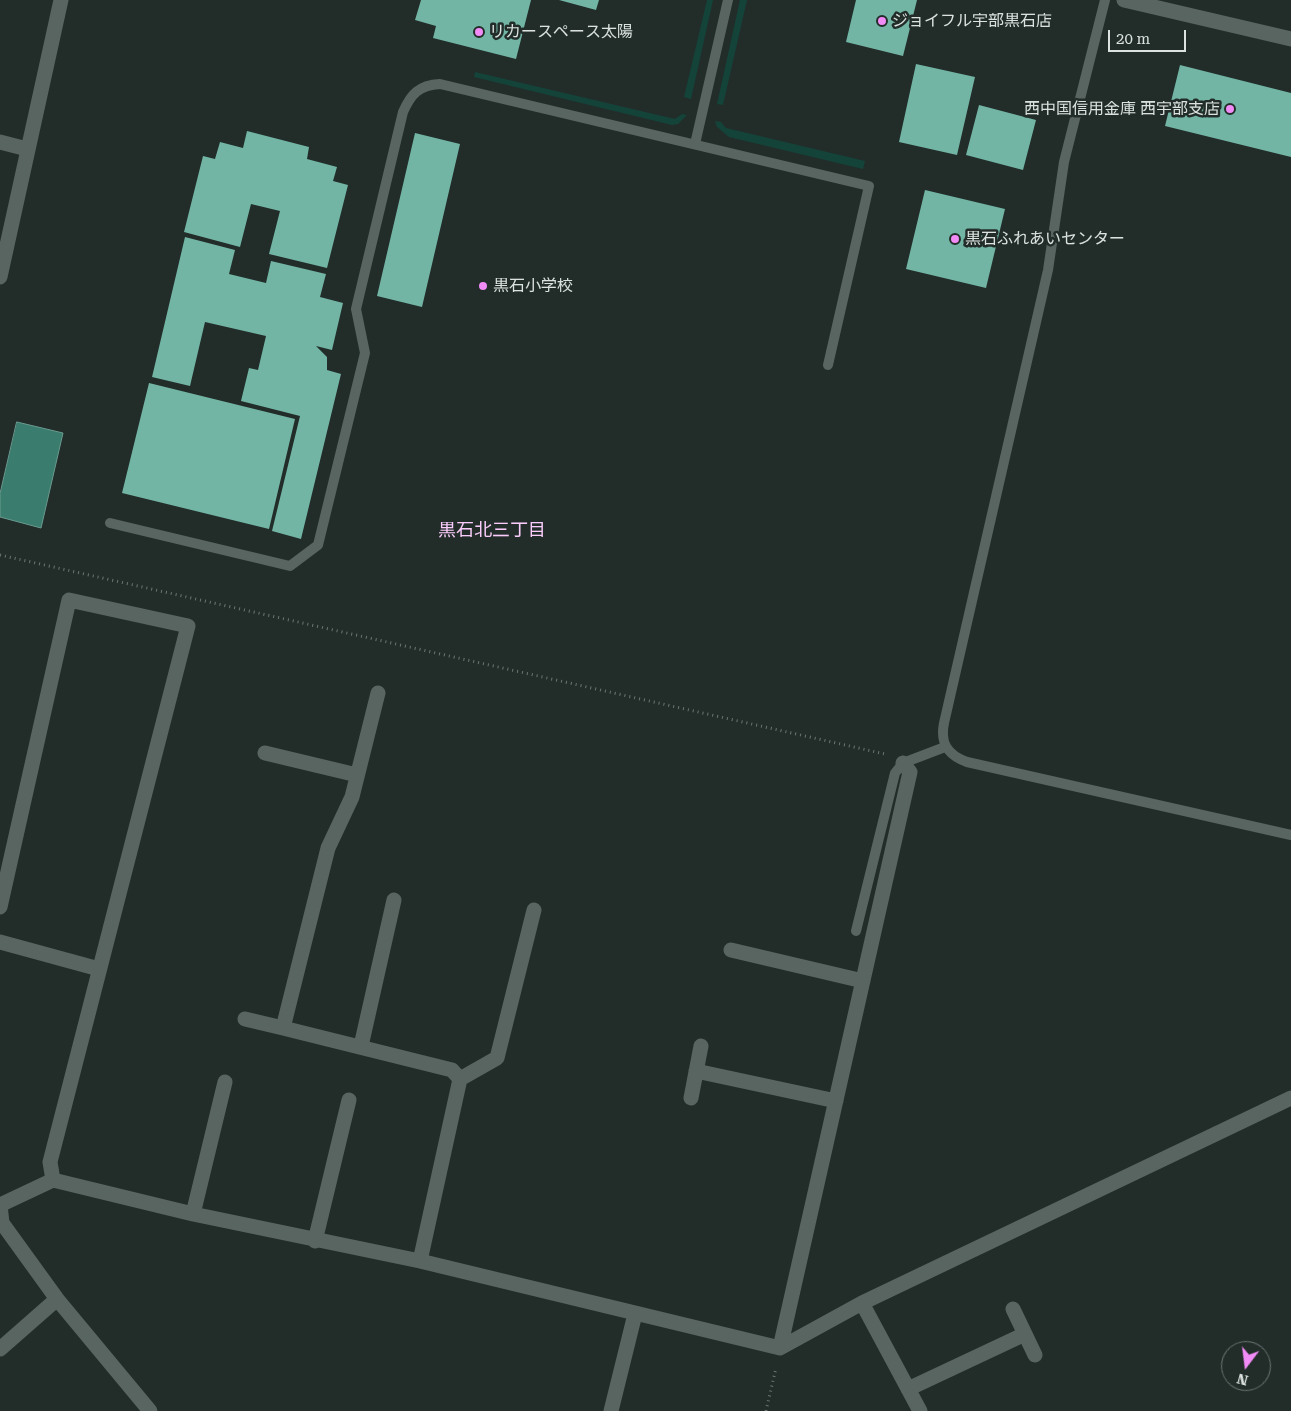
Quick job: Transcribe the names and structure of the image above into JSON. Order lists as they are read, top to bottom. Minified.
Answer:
{"districts":["黒石北三丁目"],"places":["ジョイフル宇部黒石店","リカースペース太陽","西中国信用金庫 西宇部支店","黒石ふれあいセンター","黒石小学校"],"scale_bar":"20 m","north":"bottom"}
